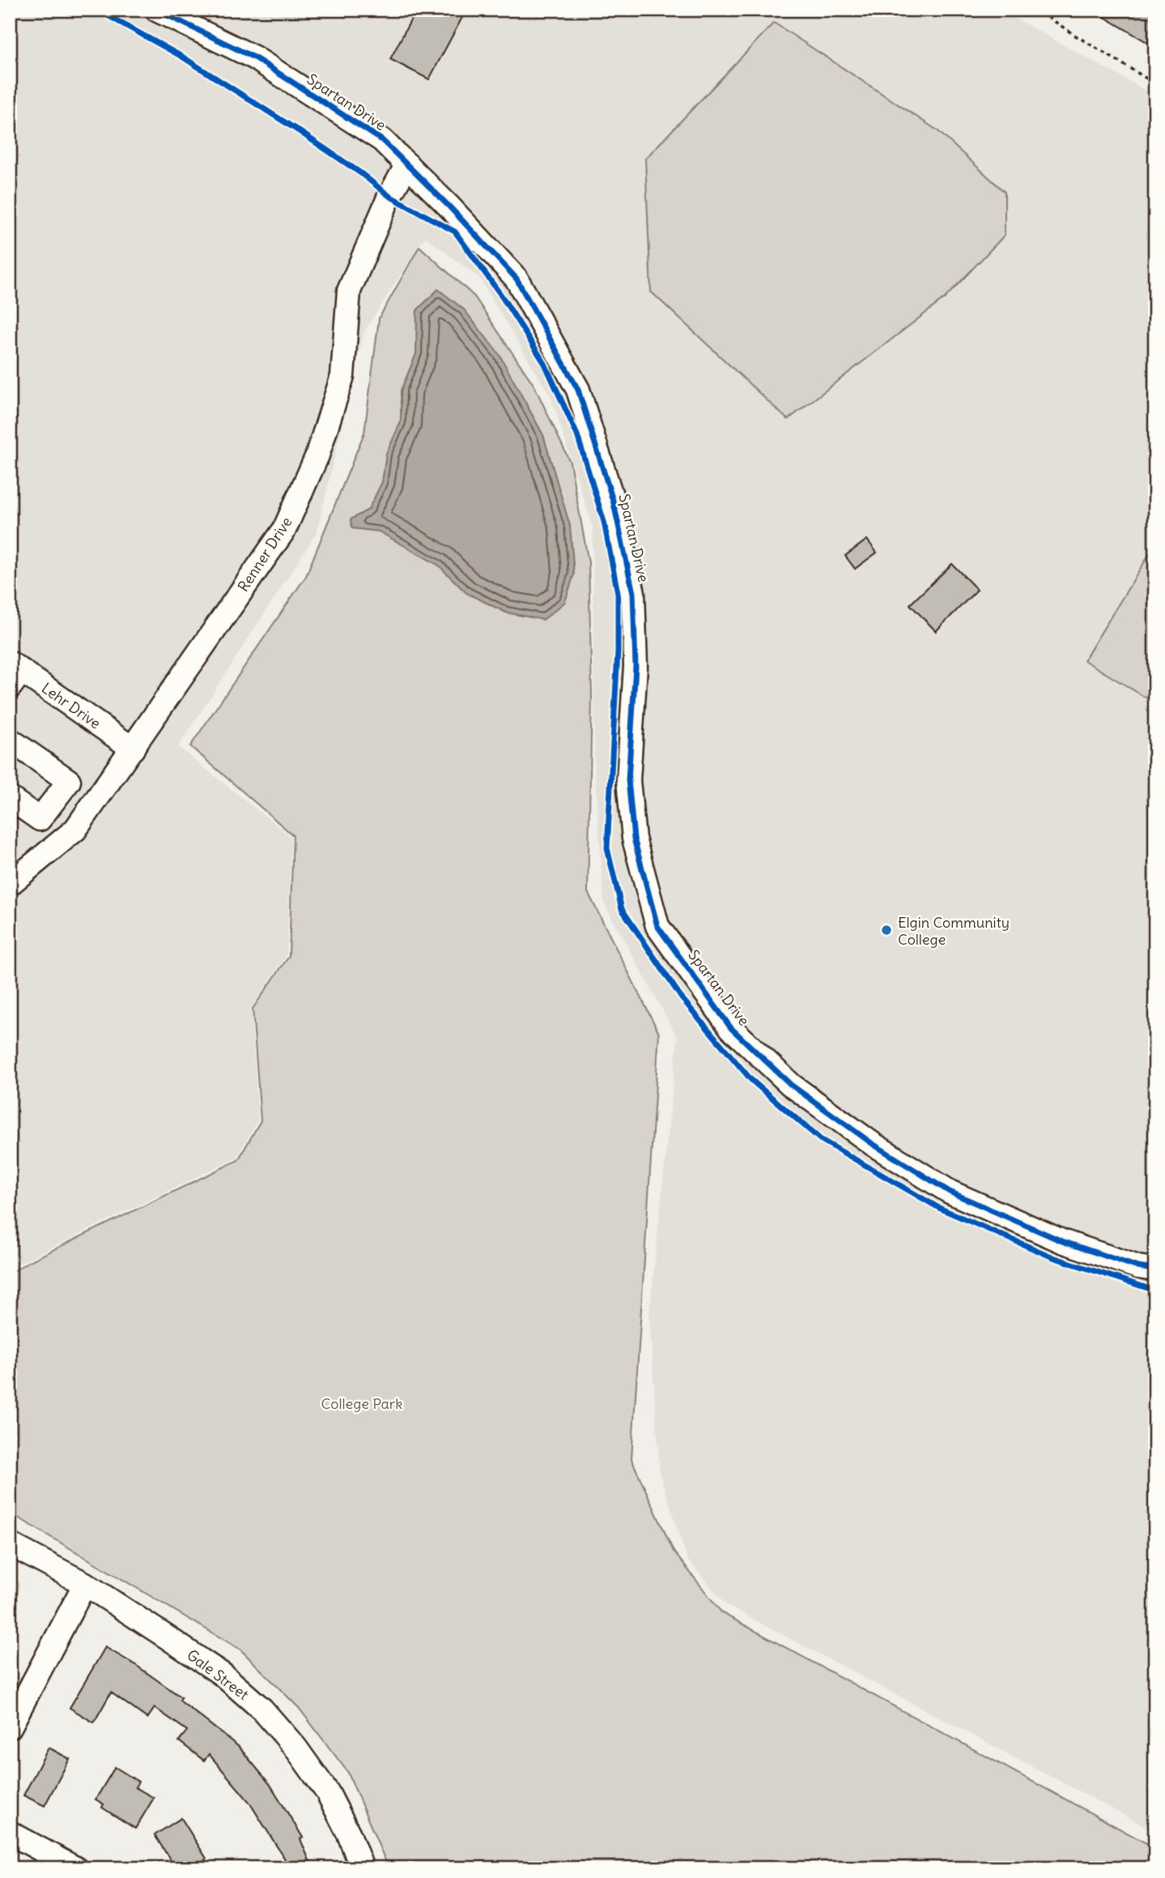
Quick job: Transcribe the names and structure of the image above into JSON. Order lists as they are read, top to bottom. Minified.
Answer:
{"streets":{"street":["Spartan Drive","Renner Drive","Lehr Drive","Gale Street"]},"crossings":[["Spartan Drive","Renner Drive"],["Renner Drive","Lehr Drive"]],"parks":["College Park"],"places":["Elgin Community College"]}
